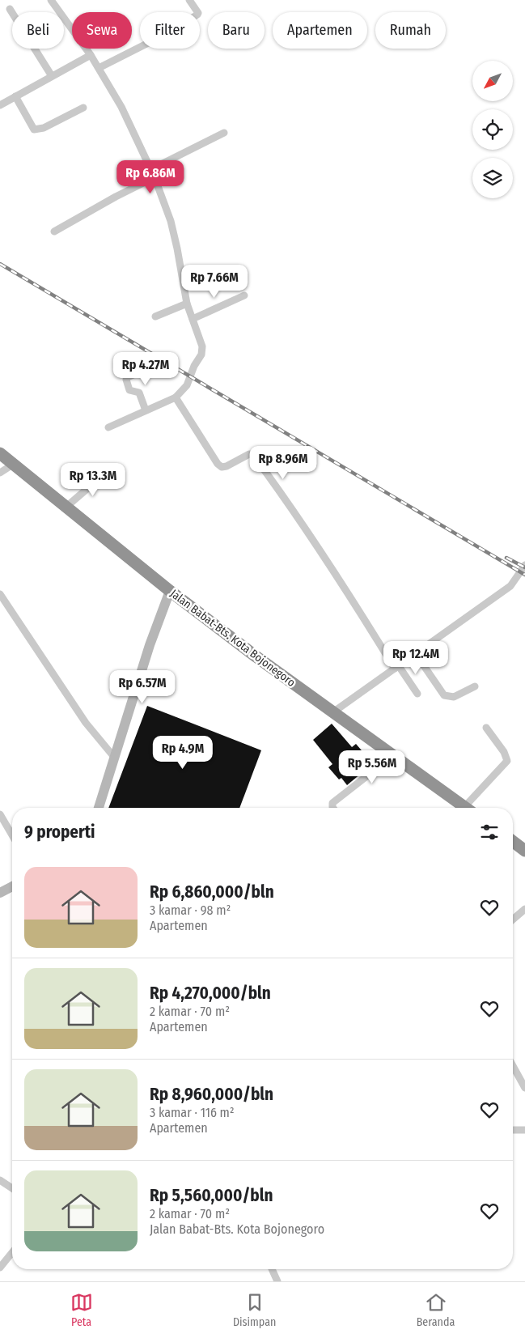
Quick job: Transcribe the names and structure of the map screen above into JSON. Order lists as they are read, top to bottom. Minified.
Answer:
{"streets":{"highway":["Jalan Babat-Bts. Kota Bojonegoro"]},"north":"bottom left","page":{"chip":["Beli","Sewa","Filter","Baru","Apartemen","Rumah"],"price":["Rp 6.86M","Rp 7.66M","Rp 4.27M","Rp 8.96M","Rp 13.3M","Rp 12.4M","Rp 6.57M","Rp 4.9M","Rp 5.56M"],"heading":"9 properti","list":[{"name":"Rp 6,860,000/bln","note":"3 kamar · 98 m² · Apartemen"},{"name":"Rp 4,270,000/bln","note":"2 kamar · 70 m² · Apartemen"},{"name":"Rp 8,960,000/bln","note":"3 kamar · 116 m² · Apartemen"},{"name":"Rp 5,560,000/bln","note":"2 kamar · 70 m² · Jalan Babat-Bts. Kota Bojonegoro"}],"tabs":["Peta","Disimpan","Beranda"]}}
